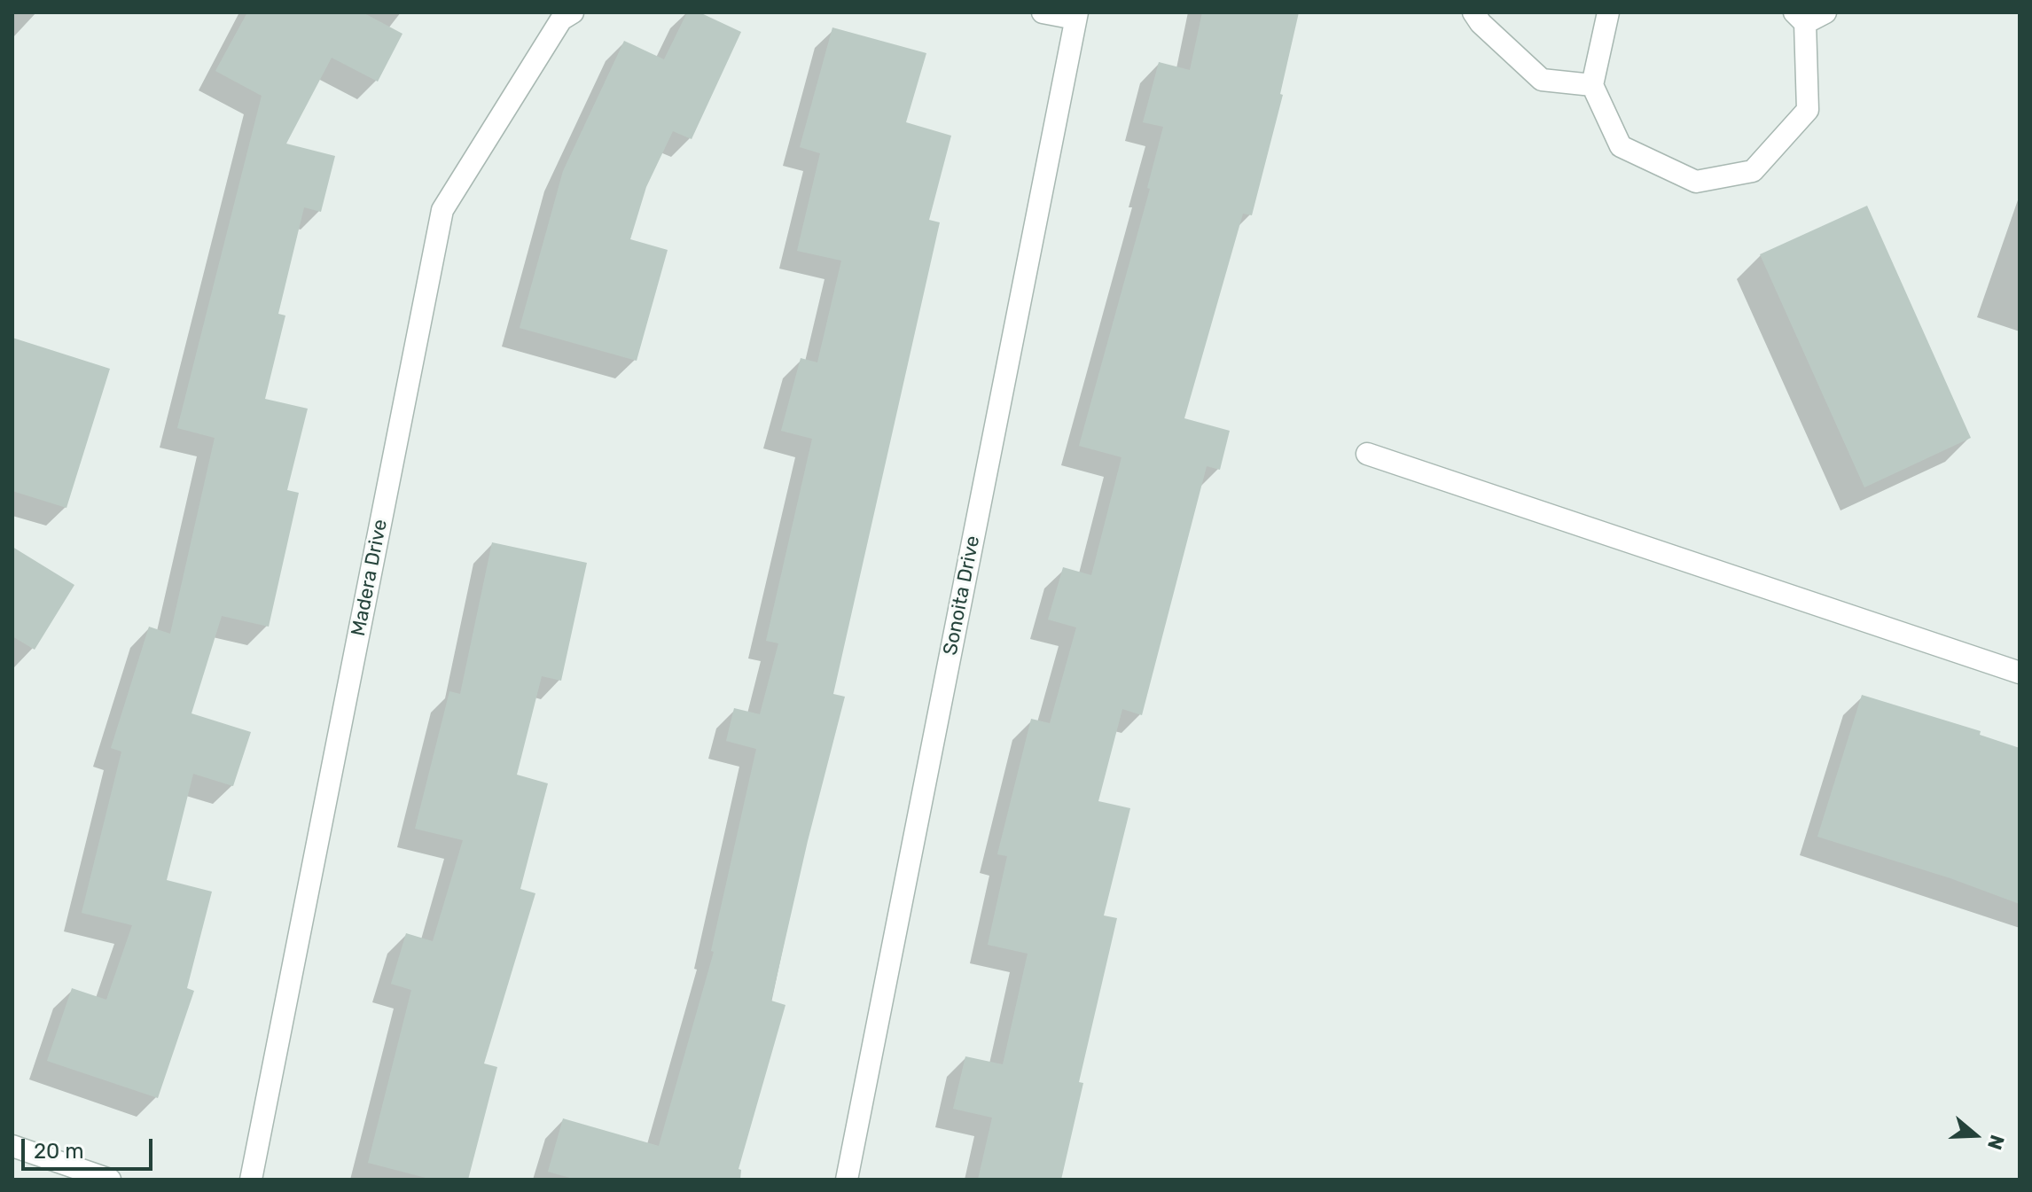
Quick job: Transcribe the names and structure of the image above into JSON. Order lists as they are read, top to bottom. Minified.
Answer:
{"streets":{"street":["Madera Drive","Sonoita Drive"]},"scale_bar":"20 m","north":"right"}
